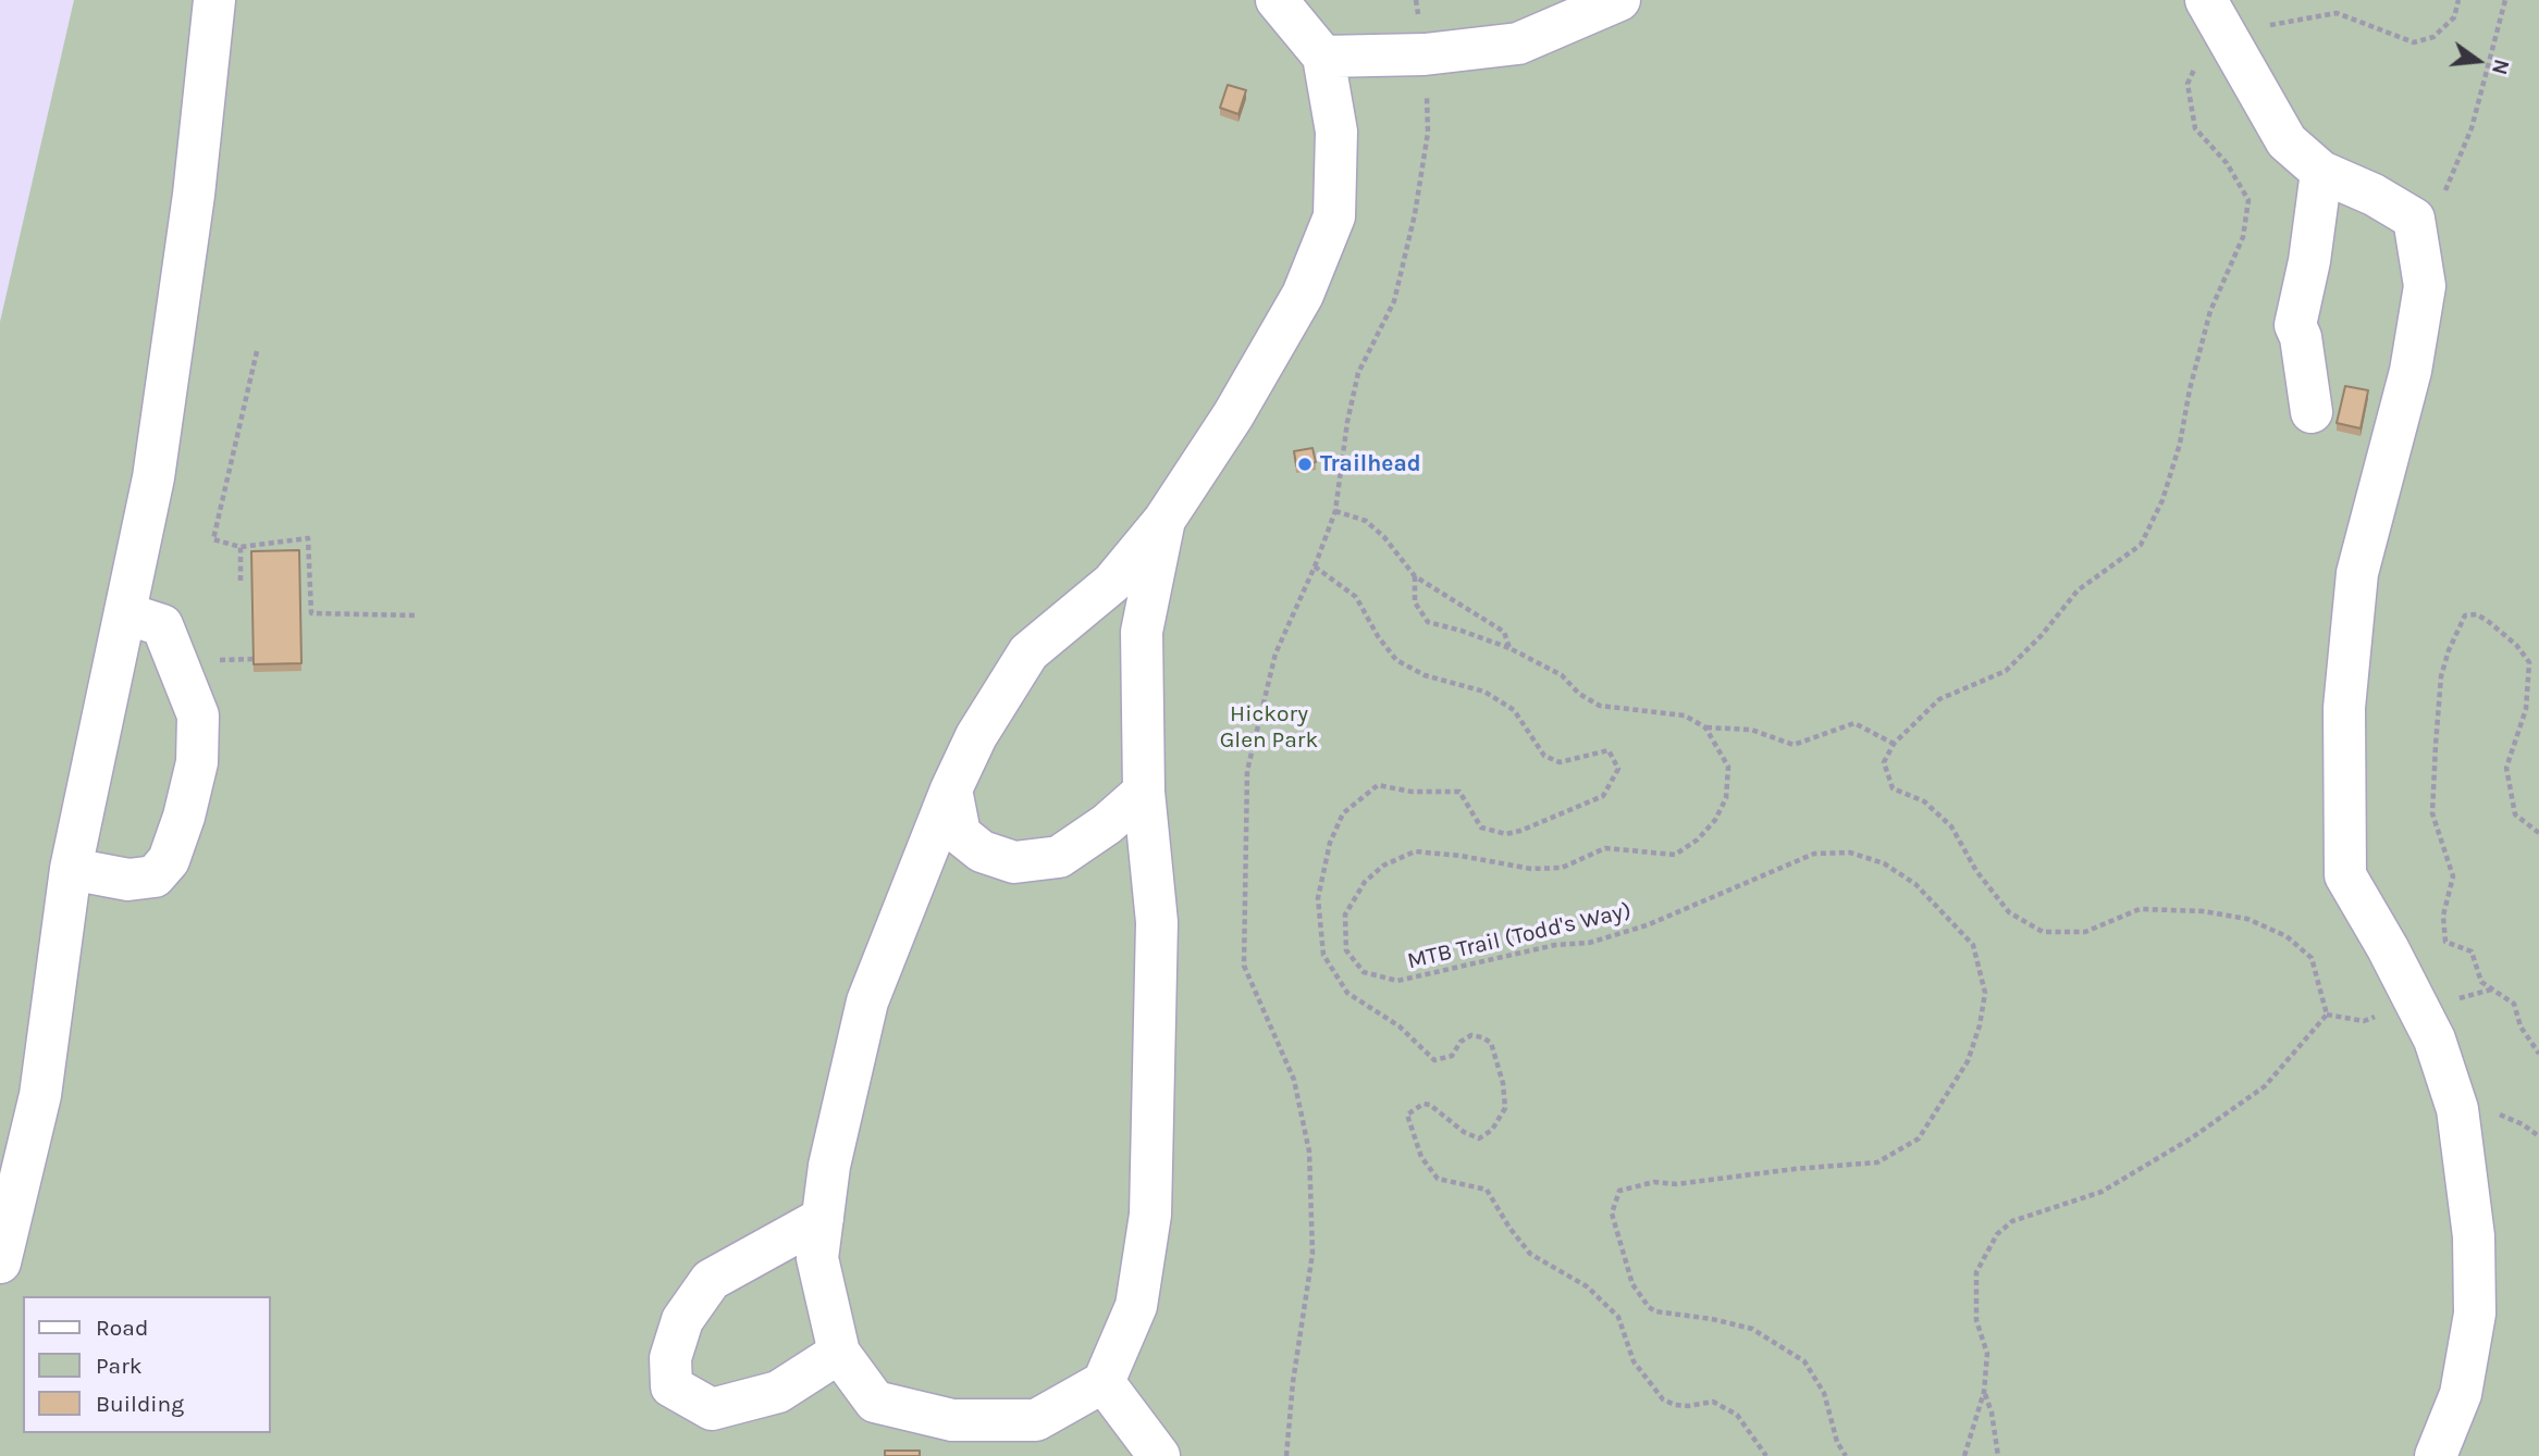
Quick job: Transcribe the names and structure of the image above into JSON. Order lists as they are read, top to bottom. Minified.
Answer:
{"streets":{"path":["MTB Trail (Todd's Way)"]},"parks":["Hickory Glen Park"],"places":["Trailhead"],"legend":["Road","Park","Building"],"north":"right"}
